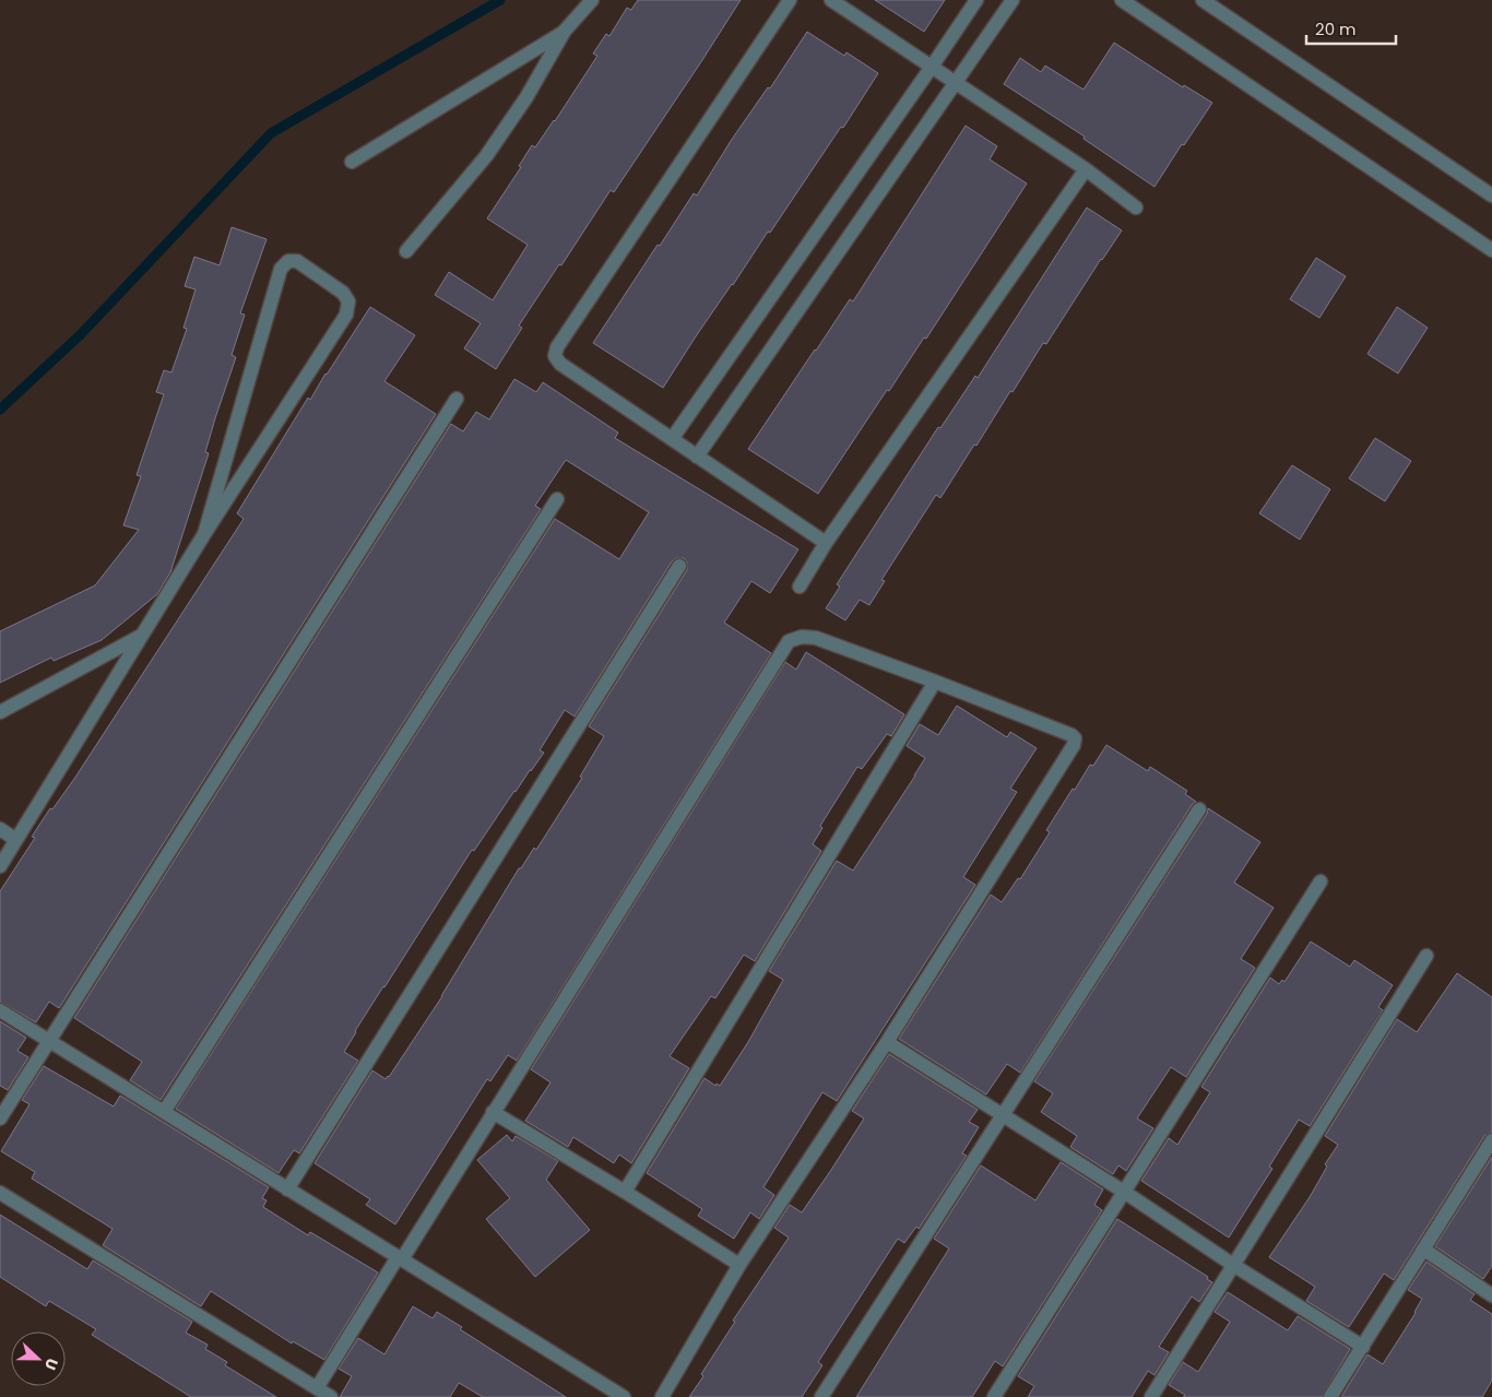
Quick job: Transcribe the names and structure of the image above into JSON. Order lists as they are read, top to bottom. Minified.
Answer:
{"scale_bar":"20 m","north":"right"}
